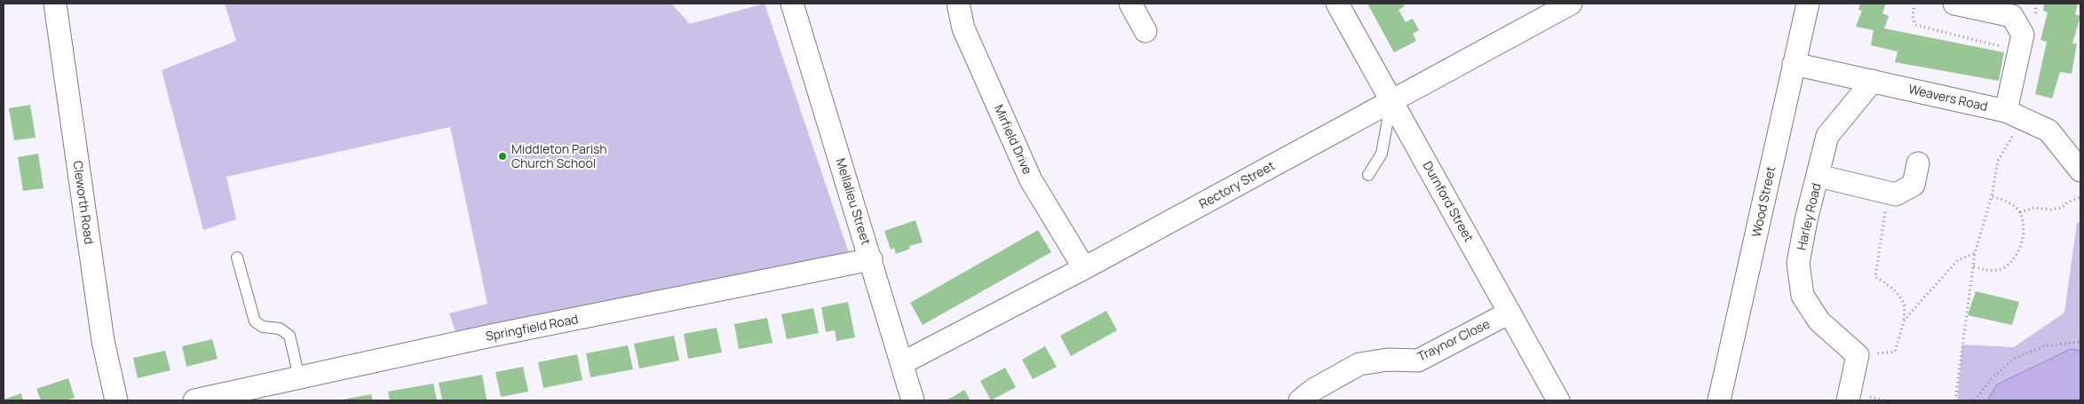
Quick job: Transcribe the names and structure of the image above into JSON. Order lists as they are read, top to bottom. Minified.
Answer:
{"streets":{"street":["Weavers Road","Mirfield Drive","Rectory Street","Mellalieu Street","Durnford Street","Wood Street","Cleworth Road","Harley Road","Springfield Road","Traynor Close"]},"crossings":[["Weavers Road","Wood Street"],["Weavers Road","Harley Road"],["Mirfield Drive","Rectory Street"],["Rectory Street","Mellalieu Street"],["Rectory Street","Durnford Street"],["Mellalieu Street","Springfield Road"],["Durnford Street","Traynor Close"]],"places":["Middleton Parish Church School"]}
